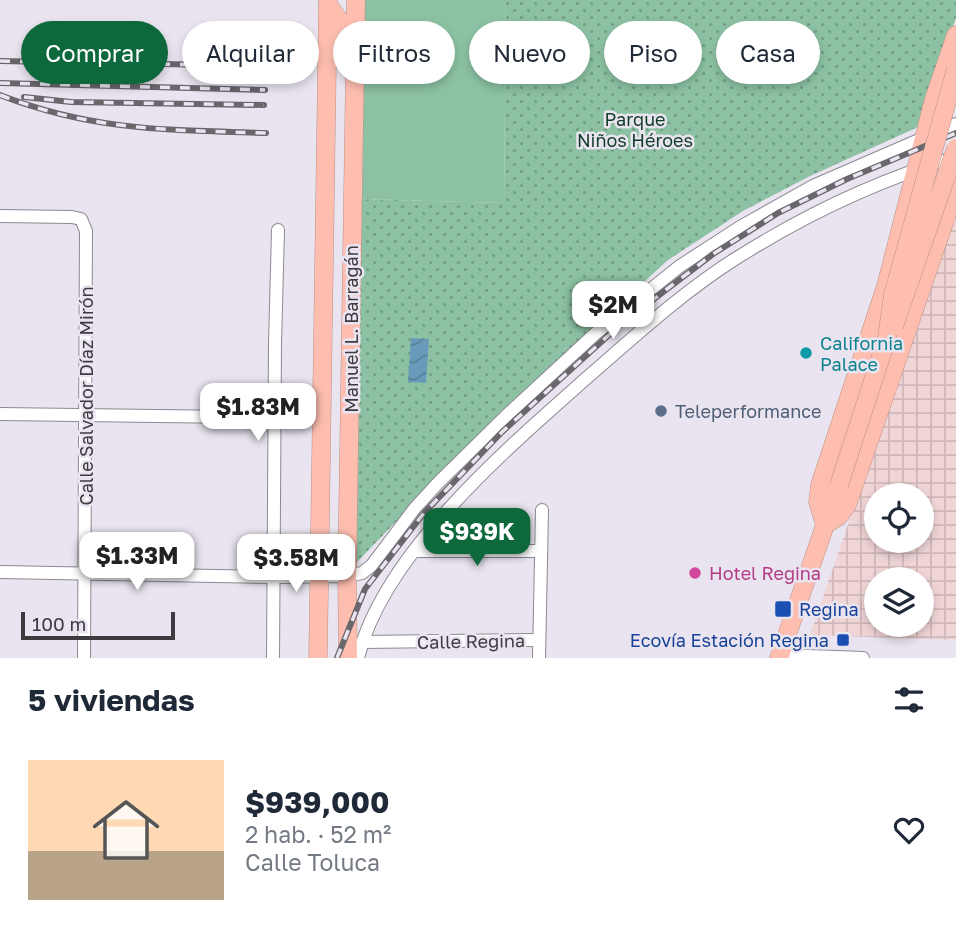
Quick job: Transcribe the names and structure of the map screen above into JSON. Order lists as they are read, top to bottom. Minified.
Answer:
{"streets":{"highway":["Manuel L. Barragán"],"street":["Calle Salvador Díaz Mirón","Calle Regina"]},"parks":["Parque Niños Héroes"],"places":{"other":["California Palace","Teleperformance","Hotel Regina"],"transit":["Regina","Ecovía Estación Regina"]},"scale_bar":"100 m","page":{"chip":["Comprar","Alquilar","Filtros","Nuevo","Piso","Casa"],"price":["$2M","$1.83M","$939K","$1.33M","$3.58M"],"scale":"100 m","heading":"5 viviendas","list":[{"name":"$939,000","note":"2 hab. · 52 m² · Calle Toluca"}]}}
